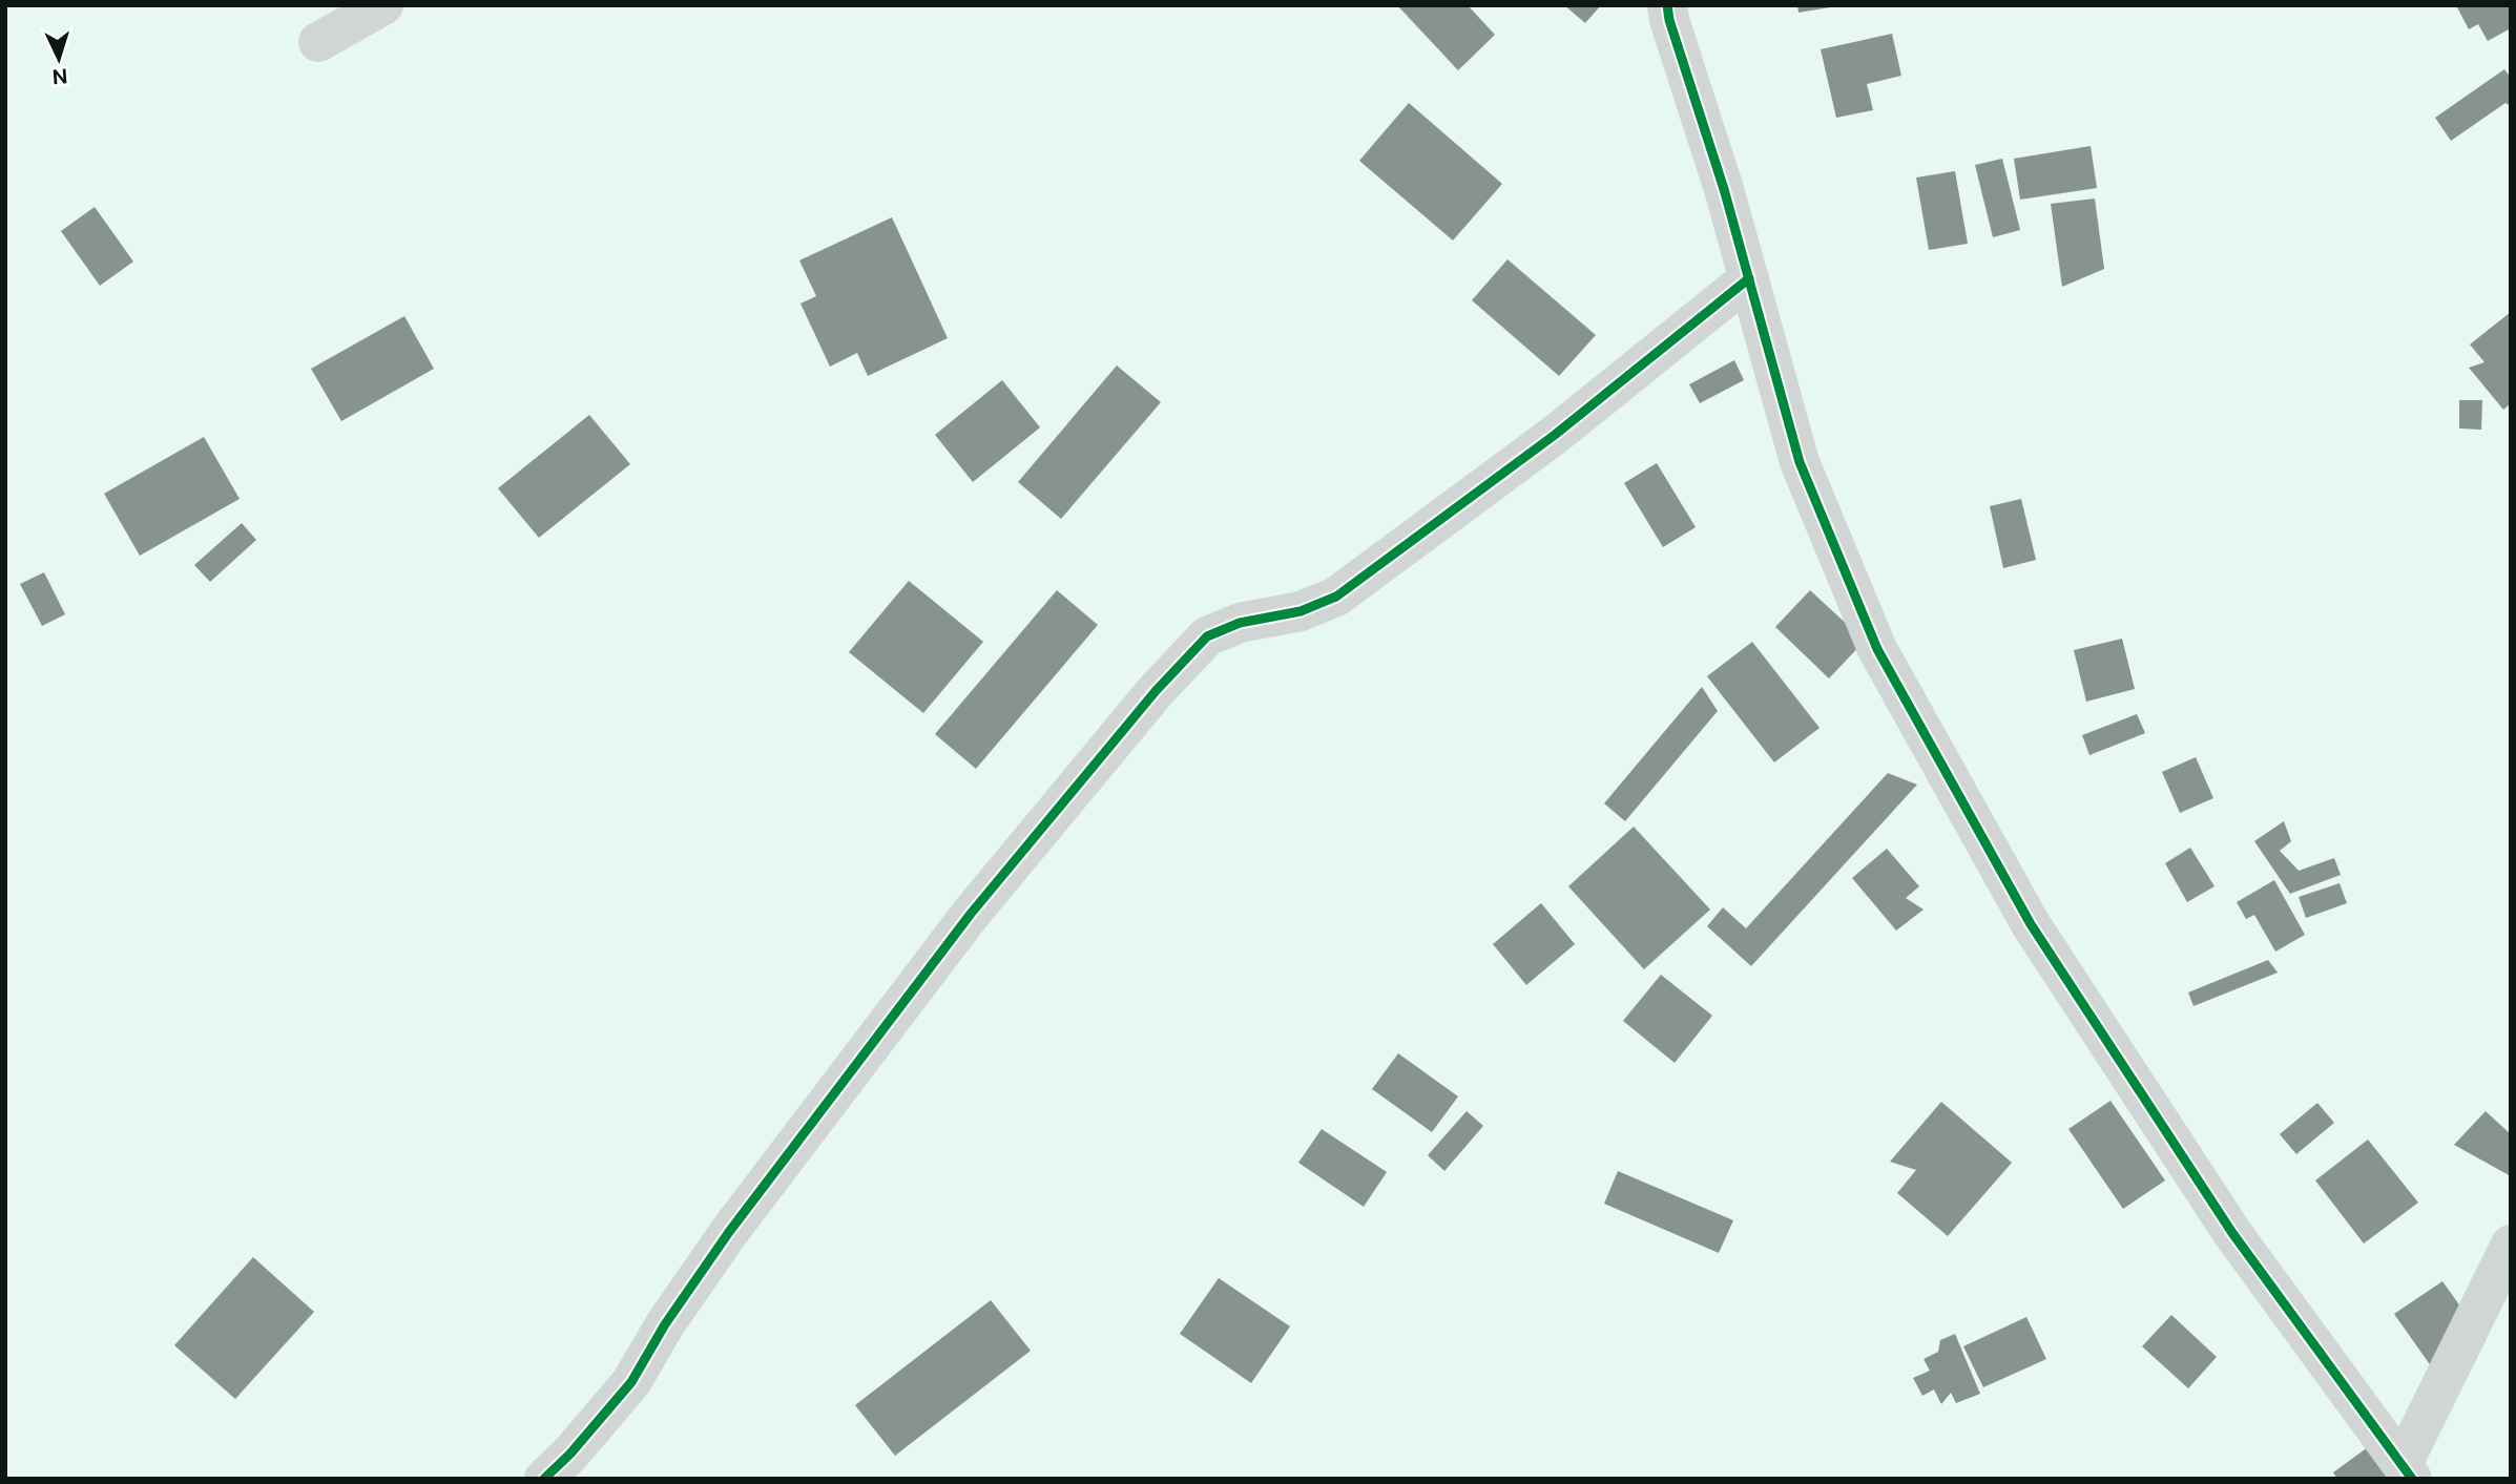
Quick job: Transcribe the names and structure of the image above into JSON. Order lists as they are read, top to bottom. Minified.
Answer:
{"north":"bottom"}
